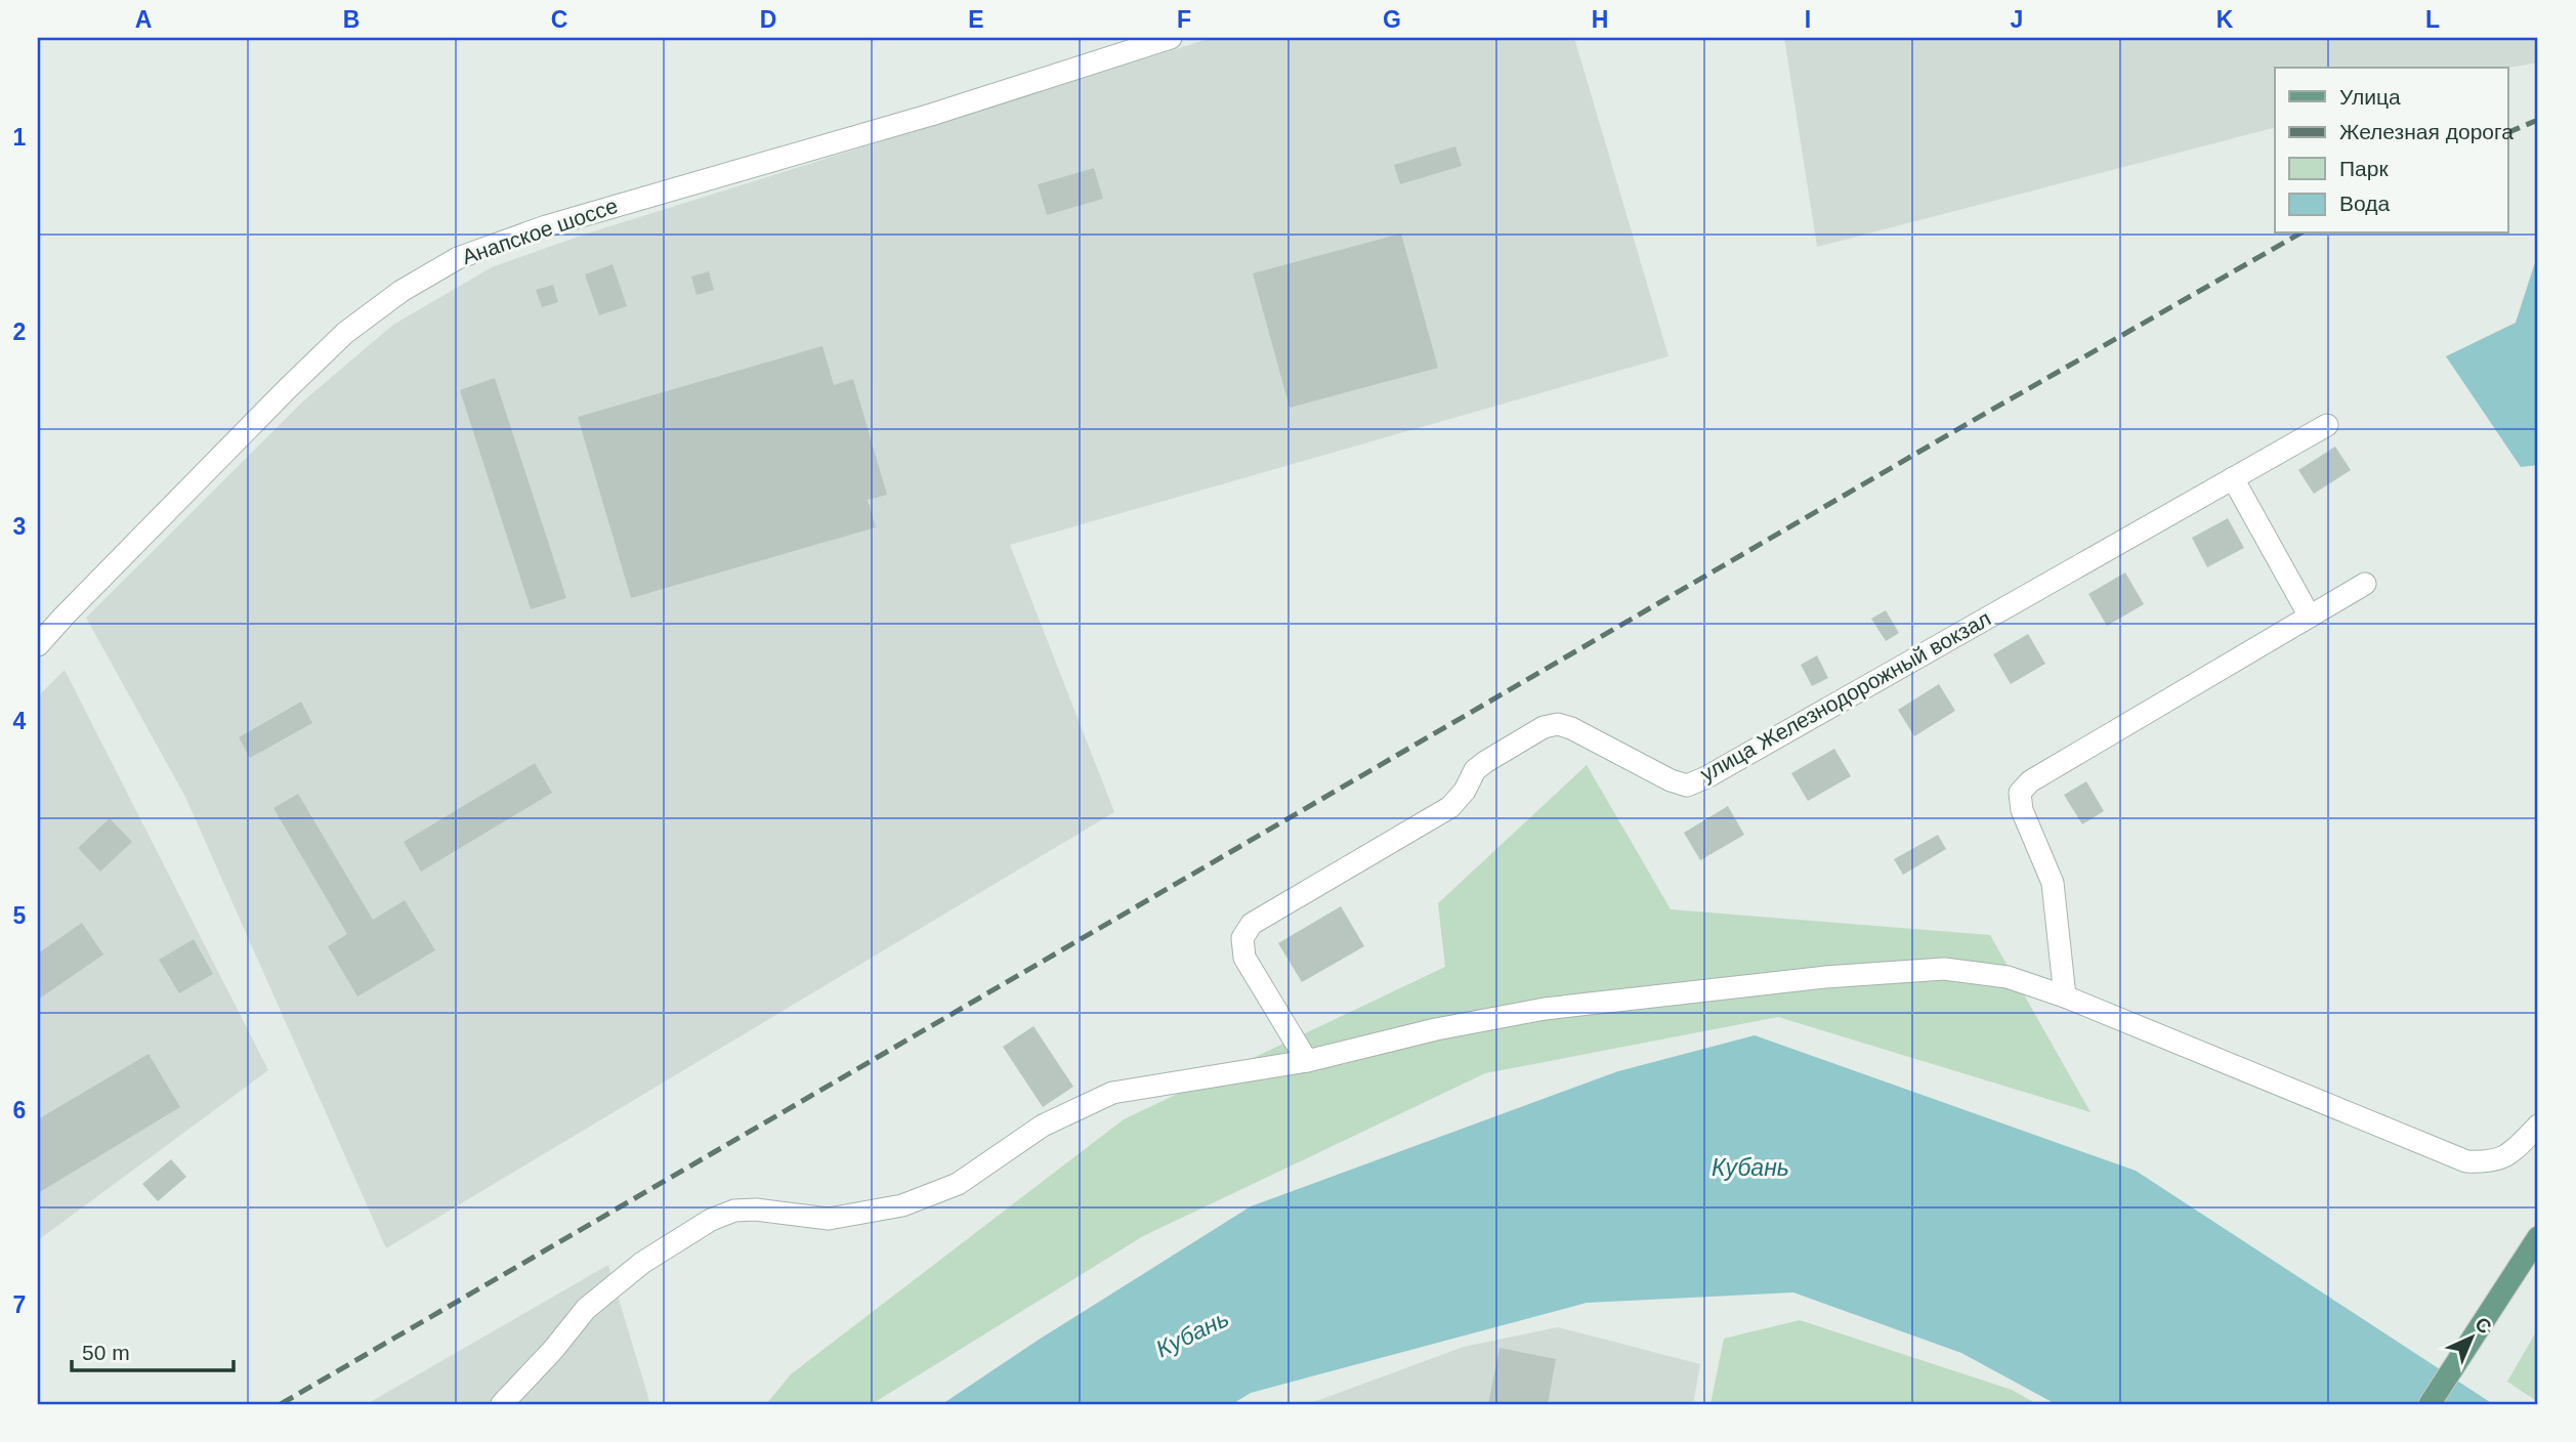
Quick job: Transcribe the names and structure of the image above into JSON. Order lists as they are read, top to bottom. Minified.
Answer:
{"streets":{"street":["Анапское шоссе","улица Железнодорожный вокзал"]},"water":["Кубань"],"legend":["Улица","Железная дорога","Парк","Вода"],"scale_bar":"50 m","north":"top right","grid":{"columns":["A","B","C","D","E","F","G","H","I","J","K","L"],"rows":["1","2","3","4","5","6","7"]}}
